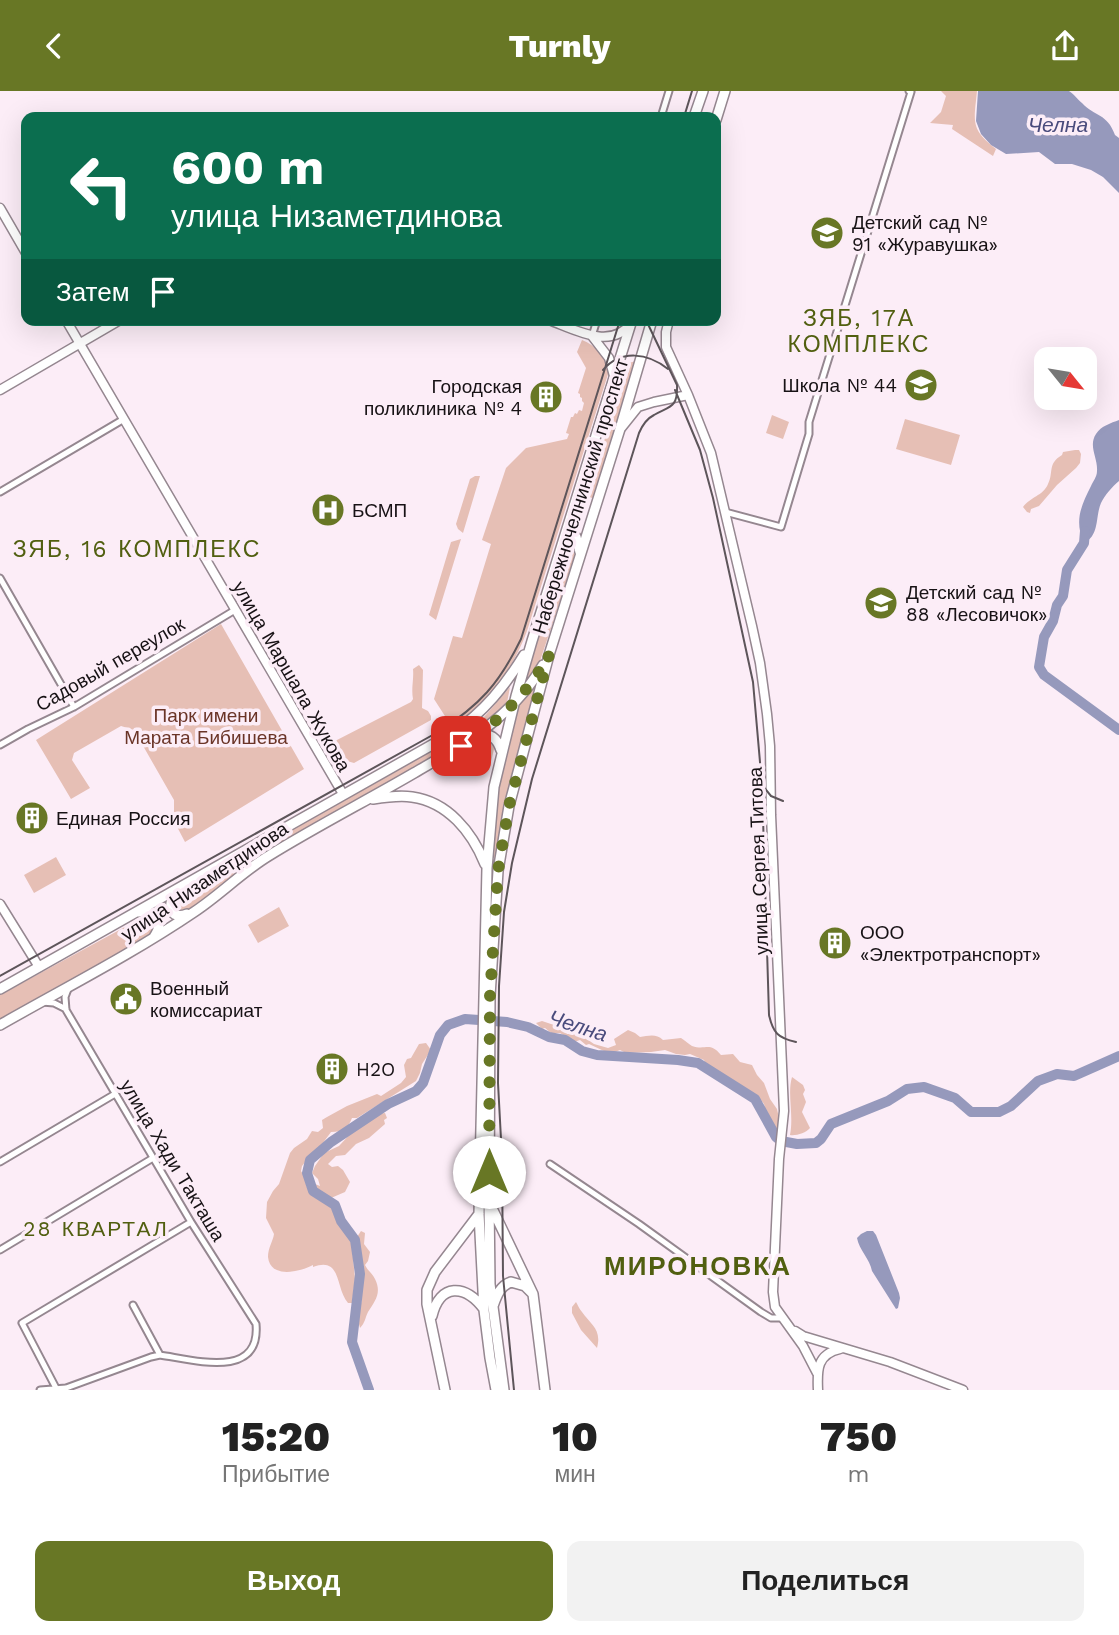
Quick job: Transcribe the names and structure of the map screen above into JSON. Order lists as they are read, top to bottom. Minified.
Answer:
{"streets":{"main road":["Набережночелнинский проспект","улица Маршала Жукова","улица Сергея Титова","улица Низаметдинова"],"street":["Садовый переулок","улица Хади Такташа"]},"crossings":[["Набережночелнинский проспект","улица Низаметдинова"],["Садовый переулок","улица Маршала Жукова"],["улица Маршала Жукова","улица Низаметдинова"]],"districts":["ЗЯБ, 17А КОМПЛЕКС","ЗЯБ, 16 КОМПЛЕКС","28 КВАРТАЛ","МИРОНОВКА"],"water":["Челна"],"parks":["Парк имени Марата Бибишева"],"places":{"school or university":["Детский сад № 91 «Журавушка»","Школа № 44","Детский сад № 88 «Лесовичок»"],"building":["Городская поликлиника № 4","Единая Россия","ООО «Электротранспорт»","H2O"],"hospital":["БСМП"],"public building":["Военный комиссариат"]},"north":"bottom right","page":{"header":"Turnly","turn":["600 m","улица Низаметдинова"],"then":"Затем","eta":["15:20","Прибытие","10","мин","750","m"],"buttons":["Выход","Поделиться"]}}
